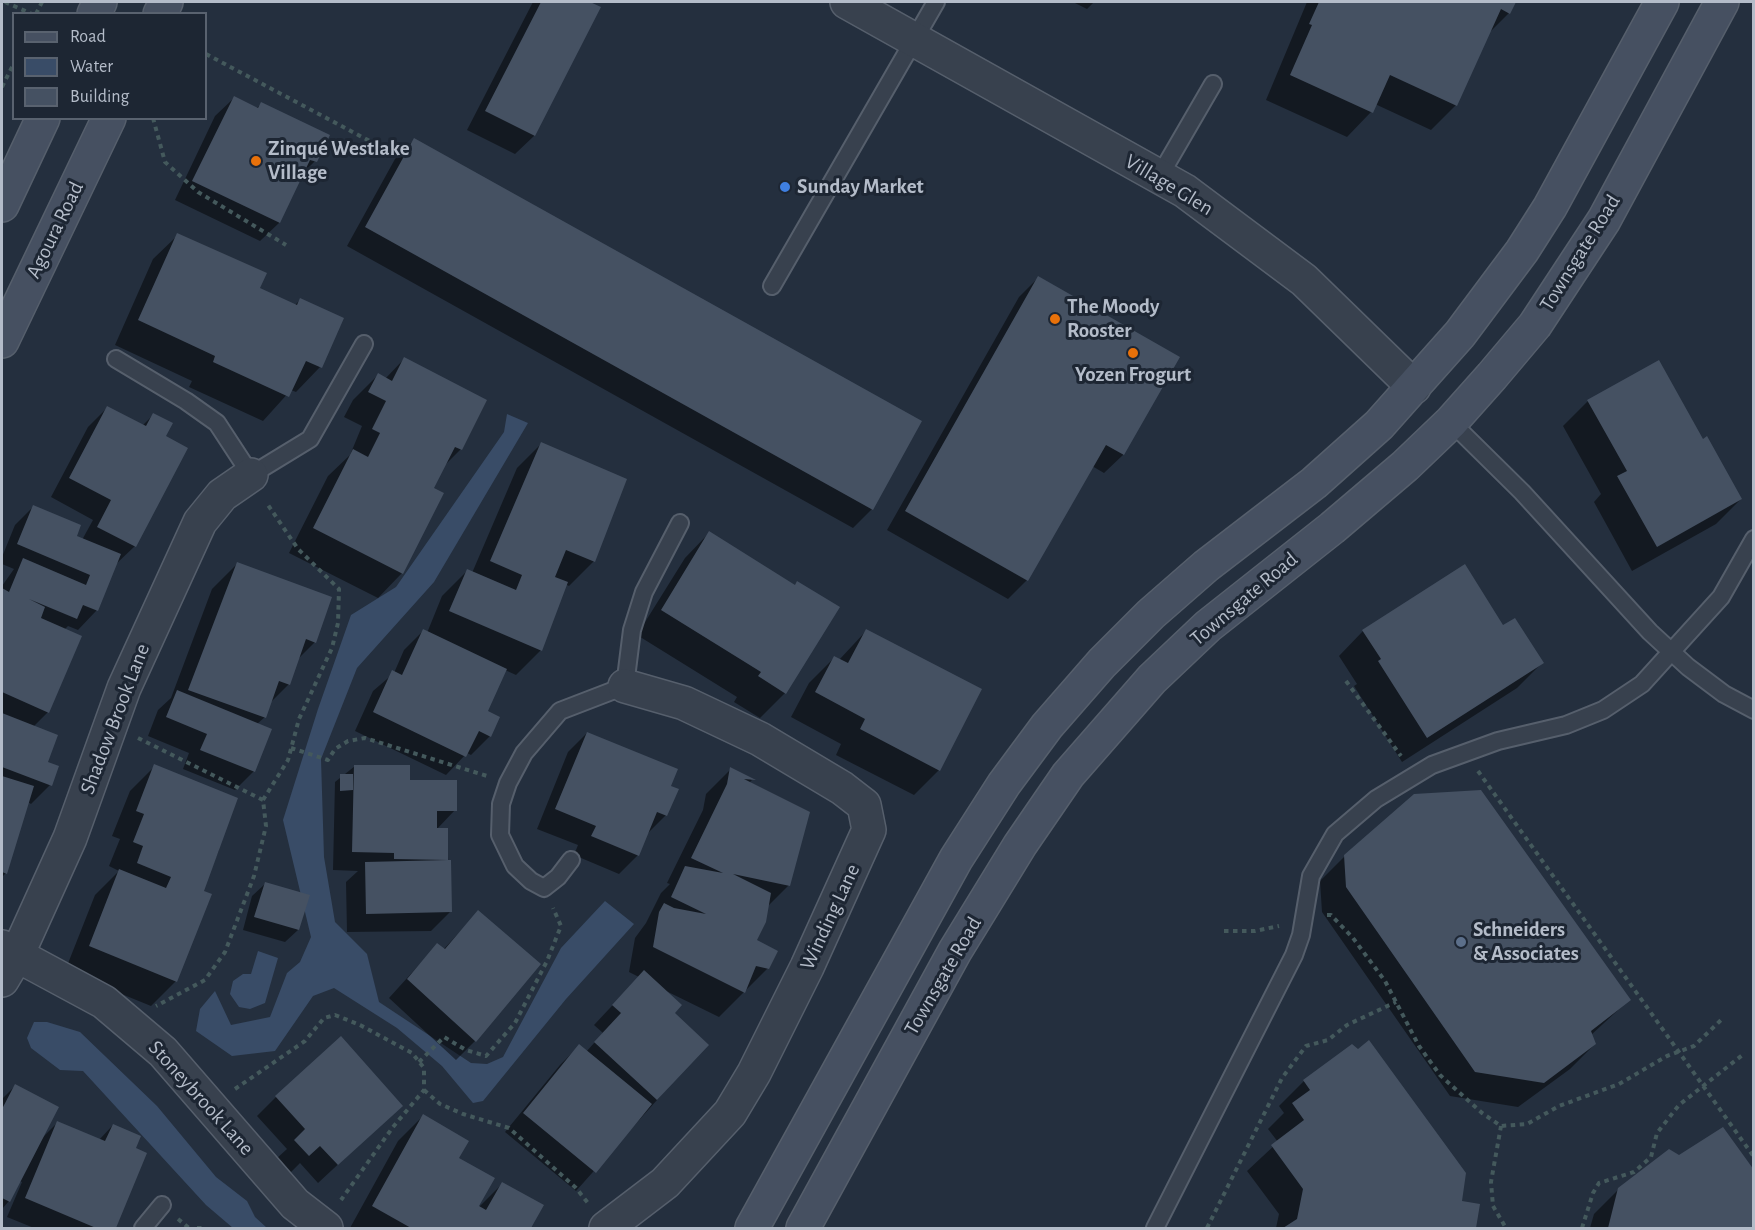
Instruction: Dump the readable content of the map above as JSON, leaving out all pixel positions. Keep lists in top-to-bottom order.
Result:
{
  "streets": {
    "street": [
      "Village Glen",
      "Agoura Road",
      "Townsgate Road",
      "Shadow Brook Lane",
      "Winding Lane",
      "Stoneybrook Lane"
    ]
  },
  "crossings": [
    ["Village Glen", "Townsgate Road"],
    ["Shadow Brook Lane", "Stoneybrook Lane"]
  ],
  "places": [
    "Zinqué Westlake Village",
    "Sunday Market",
    "The Moody Rooster",
    "Yozen Frogurt",
    "Schneiders & Associates"
  ],
  "legend": ["Road", "Water", "Building"]
}
